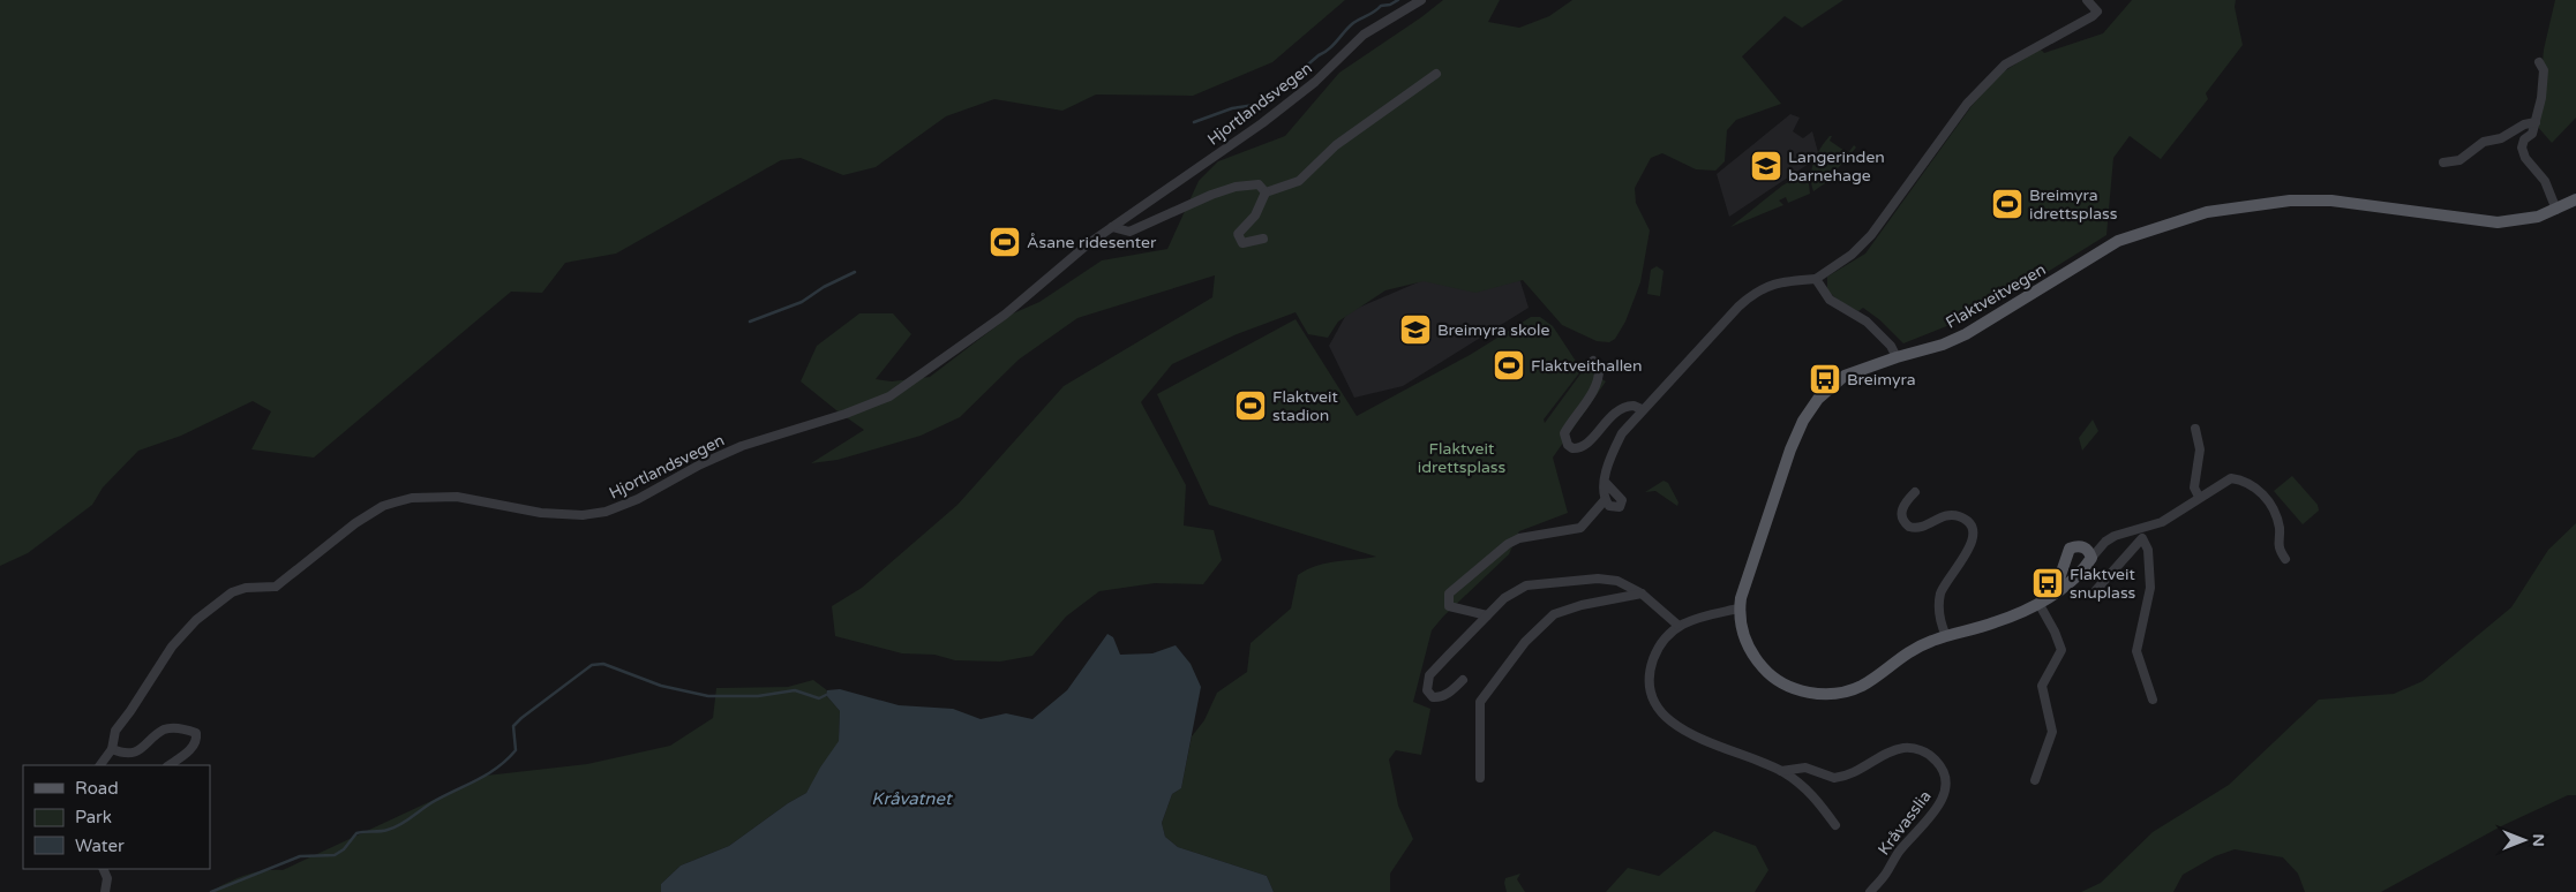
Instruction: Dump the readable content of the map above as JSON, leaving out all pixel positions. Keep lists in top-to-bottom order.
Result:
{
  "streets": {
    "main road": ["Flaktveitvegen"],
    "street": ["Hjortlandsvegen", "Kråvasslia"]
  },
  "water": ["Kråvatnet"],
  "parks": ["Flaktveit idrettsplass"],
  "places": {
    "school or university": ["Langerinden barnehage", "Breimyra skole"],
    "sports": [
      "Breimyra idrettsplass",
      "Åsane ridesenter",
      "Flaktveithallen",
      "Flaktveit stadion"
    ],
    "bus stop": ["Breimyra", "Flaktveit snuplass"]
  },
  "legend": ["Road", "Park", "Water"],
  "north": "right"
}
